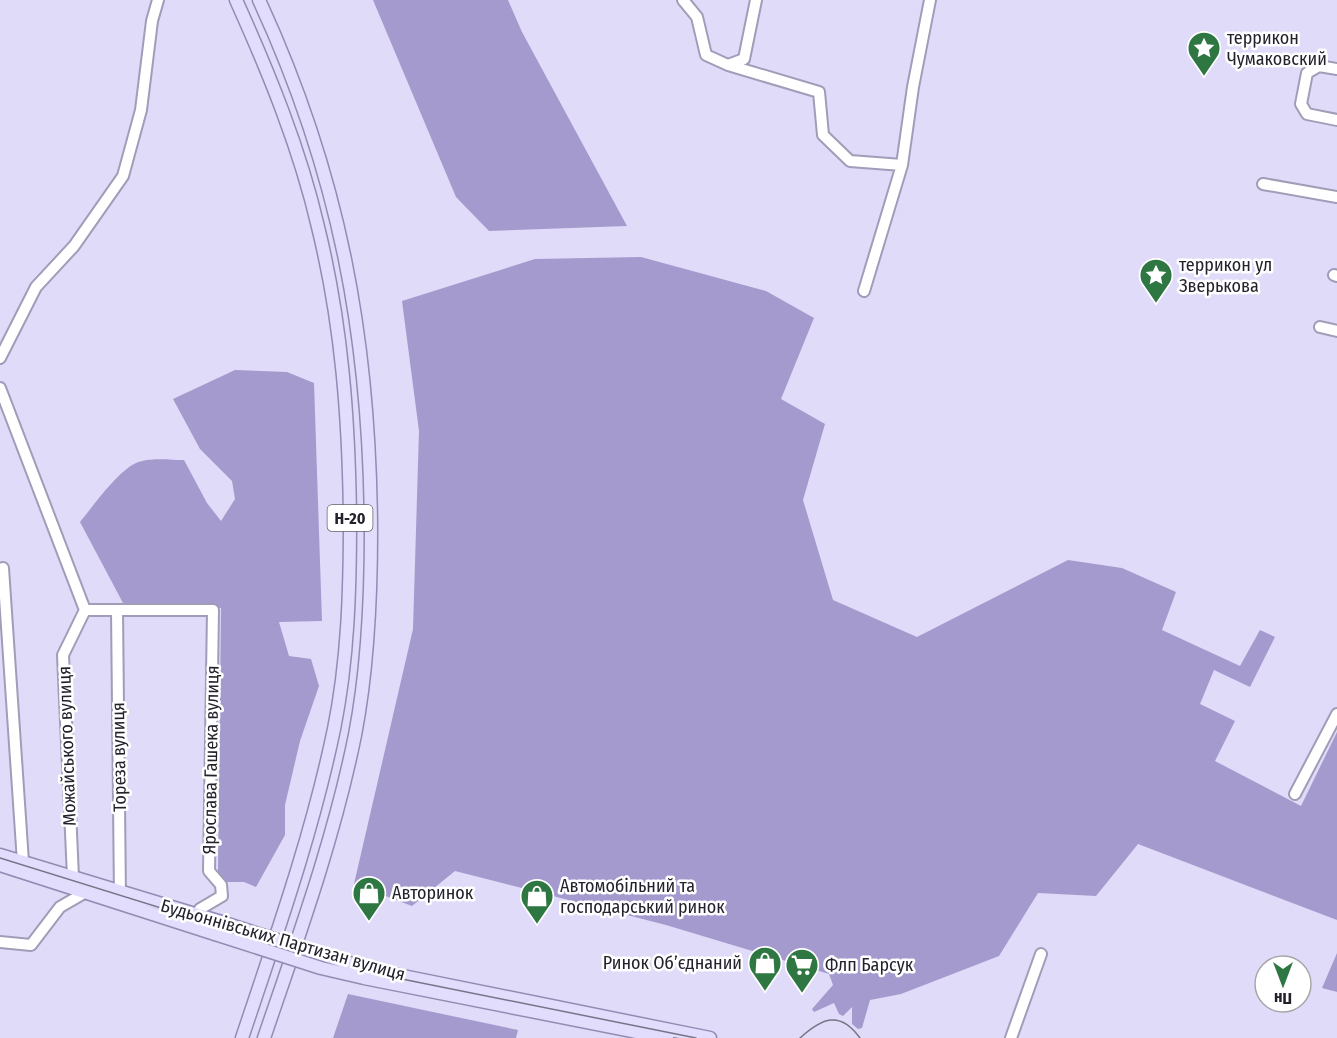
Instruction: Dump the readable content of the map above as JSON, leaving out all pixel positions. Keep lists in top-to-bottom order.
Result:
{
  "streets": {
    "main road": ["Н-20", "Будьоннівських Партизан вулиця"],
    "street": ["Можайського вулиця", "Тореза вулиця", "Ярослава Гашека вулиця"]
  },
  "crossings": [
    ["Можайського вулиця", "Будьоннівських Партизан вулиця"],
    ["Тореза вулиця", "Ярослава Гашека вулиця"],
    ["Тореза вулиця", "Будьоннівських Партизан вулиця"],
    ["Ярослава Гашека вулиця", "Будьоннівських Партизан вулиця"]
  ],
  "places": {
    "place": ["террикон Чумаковский", "террикон ул Зверькова"],
    "shop": ["Авторинок", "Автомобільний та господарський ринок", "Ринок Обʼєднаний"],
    "supermarket": ["Флп Барсук"]
  },
  "north": "bottom"
}
